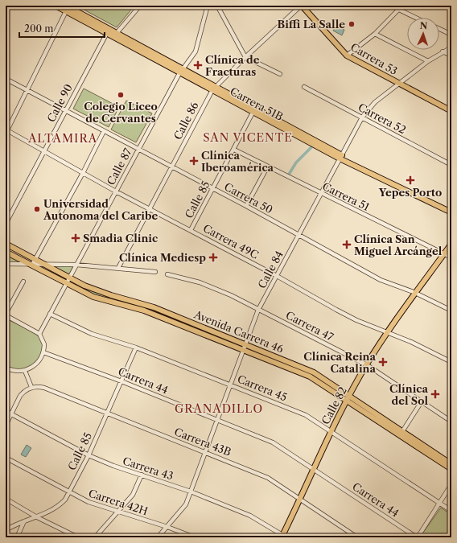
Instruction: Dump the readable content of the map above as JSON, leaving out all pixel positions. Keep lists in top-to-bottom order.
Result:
{
  "streets": {
    "main road": [
      "Carrera 53",
      "Carrera 51B",
      "Avenida Carrera 46",
      "Calle 82"
    ],
    "street": [
      "Calle 90",
      "Carrera 52",
      "Calle 86",
      "Calle 87",
      "Carrera 51",
      "Carrera 50",
      "Calle 85",
      "Carrera 49C",
      "Calle 84",
      "Carrera 47",
      "Carrera 44",
      "Carrera 45",
      "Carrera 43B",
      "Carrera 43",
      "Carrera 42H"
    ]
  },
  "crossings": [
    ["Carrera 53", "Calle 86"],
    ["Carrera 53", "Calle 84"],
    ["Calle 90", "Carrera 51B"],
    ["Calle 90", "Carrera 50"],
    ["Calle 90", "Carrera 49C"],
    ["Carrera 51B", "Calle 86"],
    ["Carrera 51B", "Calle 87"],
    ["Carrera 51B", "Calle 85"],
    ["Carrera 51B", "Calle 84"],
    ["Carrera 52", "Calle 84"],
    ["Calle 86", "Carrera 50"],
    ["Calle 86", "Carrera 49C"],
    ["Calle 87", "Carrera 50"],
    ["Calle 87", "Carrera 49C"],
    ["Calle 87", "Avenida Carrera 46"],
    ["Calle 87", "Carrera 45"],
    ["Carrera 51", "Calle 85"],
    ["Carrera 51", "Calle 84"],
    ["Carrera 51", "Calle 82"],
    ["Carrera 50", "Calle 85"],
    ["Carrera 50", "Calle 84"],
    ["Carrera 50", "Calle 82"],
    ["Calle 85", "Carrera 49C"],
    ["Calle 85", "Carrera 44"],
    ["Calle 85", "Carrera 45"],
    ["Calle 85", "Carrera 43B"],
    ["Calle 85", "Carrera 43"],
    ["Calle 85", "Carrera 42H"],
    ["Carrera 49C", "Calle 84"],
    ["Carrera 49C", "Calle 82"],
    ["Calle 84", "Carrera 47"],
    ["Calle 84", "Avenida Carrera 46"],
    ["Calle 84", "Carrera 44"],
    ["Calle 84", "Carrera 45"],
    ["Calle 84", "Carrera 43B"],
    ["Calle 84", "Carrera 43"],
    ["Calle 84", "Carrera 42H"],
    ["Carrera 47", "Calle 82"],
    ["Avenida Carrera 46", "Calle 82"],
    ["Carrera 44", "Calle 82"],
    ["Carrera 45", "Calle 82"],
    ["Calle 82", "Carrera 43B"],
    ["Calle 82", "Carrera 43"]
  ],
  "districts": ["SAN VICENTE", "ALTAMIRA", "GRANADILLO"],
  "places": {
    "other": ["Biffi La Salle", "Colegio Liceo de Cervantes", "Universidad Autonoma del Caribe"],
    "health": [
      "Clínica de Fracturas",
      "Clínica Iberoamérica",
      "Yepes Porto",
      "Smadia Clinic",
      "Clínica San Miguel Arcángel",
      "Clínica Mediesp",
      "Clínica Reina Catalina",
      "Clínica del Sol"
    ]
  },
  "scale_bar": "200 m",
  "north": "top"
}
